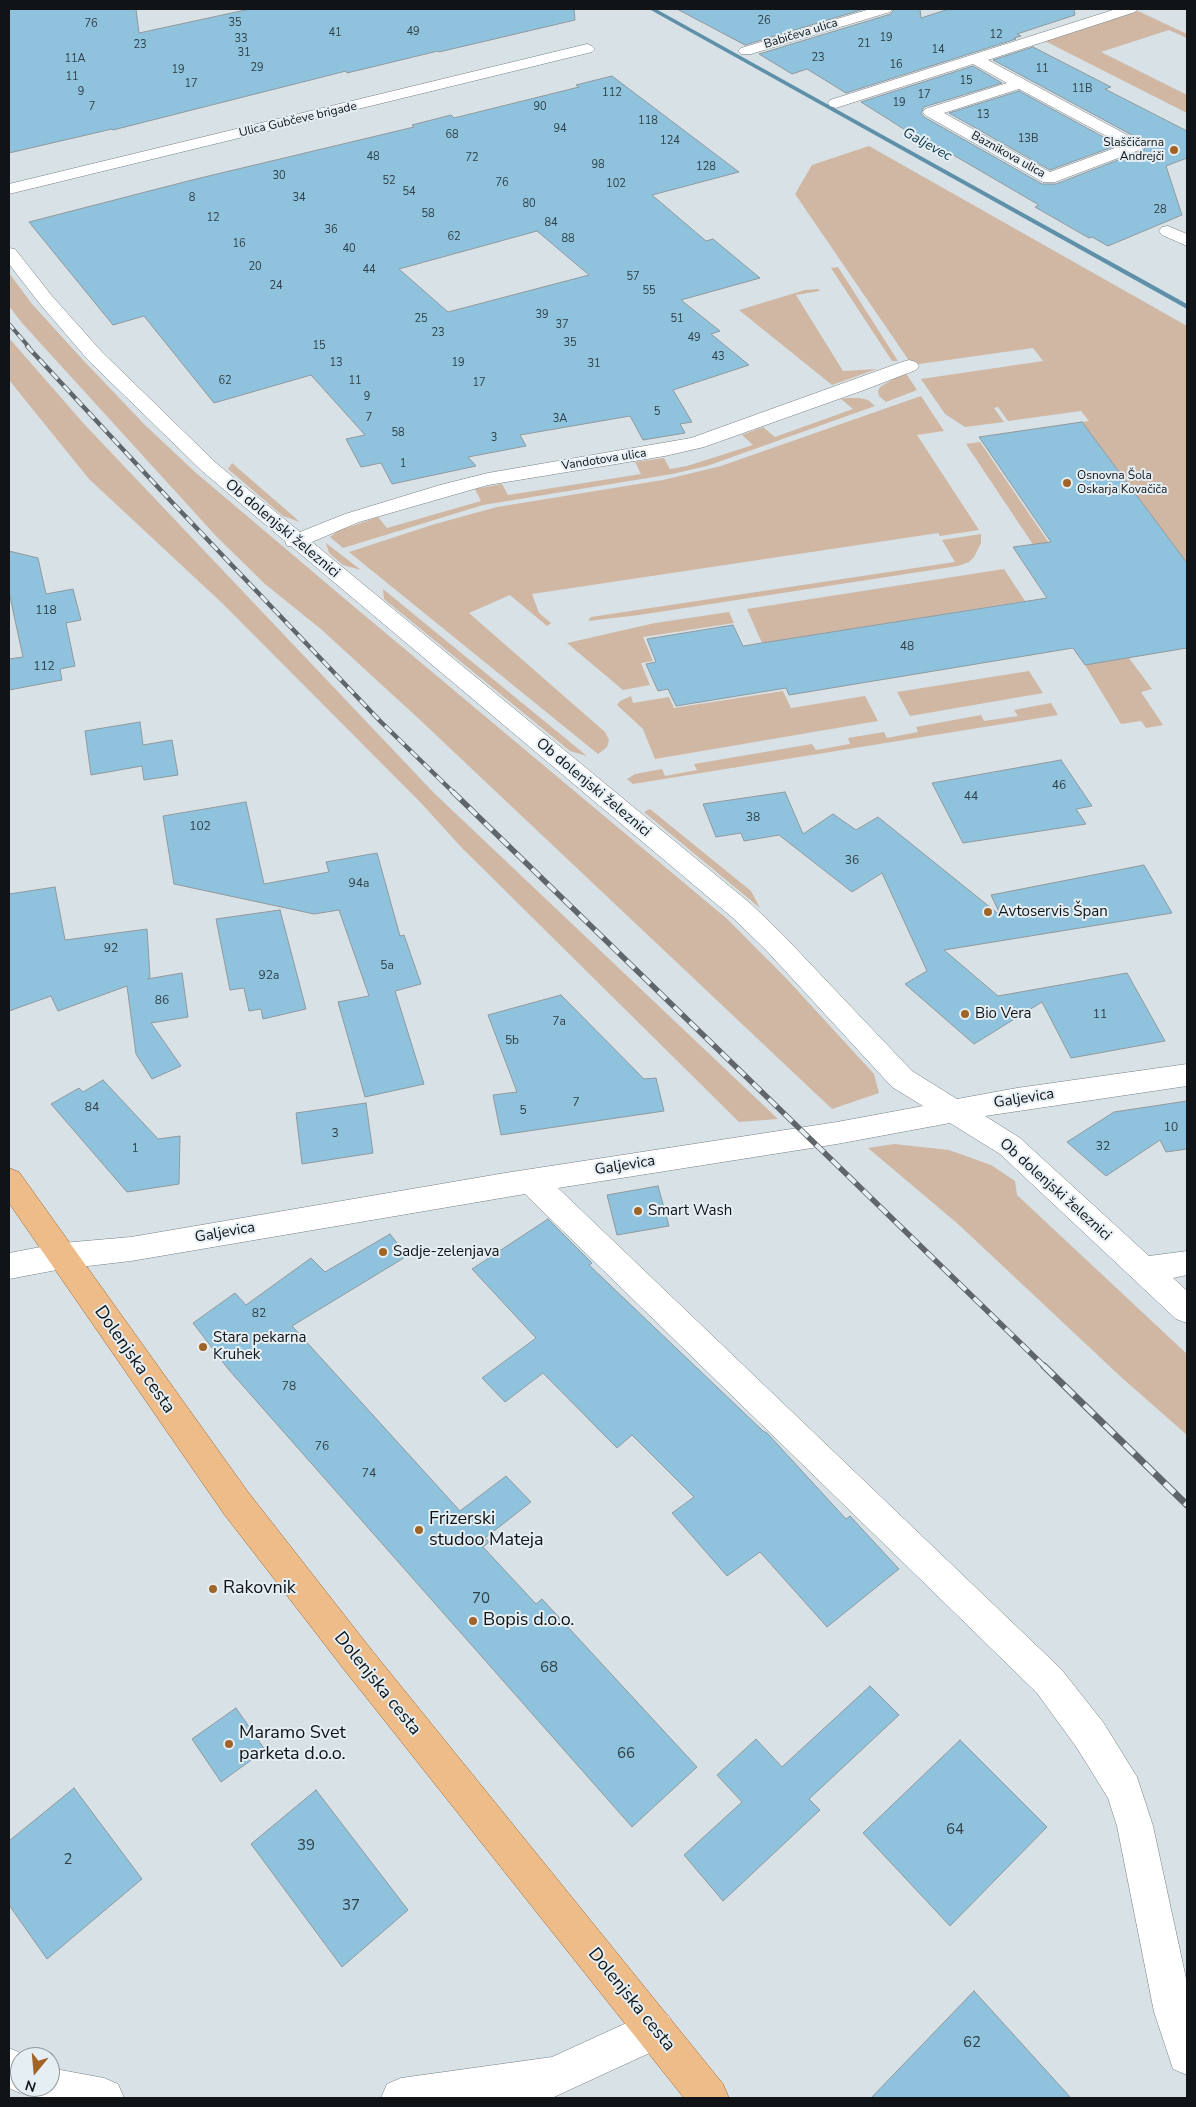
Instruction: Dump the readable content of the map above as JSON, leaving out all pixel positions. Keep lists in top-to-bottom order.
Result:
{
  "streets": {
    "main road": ["Dolenjska cesta"],
    "street": [
      "Babičeva ulica",
      "Ulica Gubčeve brigade",
      "Baznikova ulica",
      "Vandotova ulica",
      "Ob dolenjski železnici",
      "Galjevica"
    ]
  },
  "crossings": [
    ["Vandotova ulica", "Ob dolenjski železnici"],
    ["Ob dolenjski železnici", "Galjevica"],
    ["Galjevica", "Dolenjska cesta"]
  ],
  "water": ["Galjevec"],
  "places": [
    "Slaščičarna Andrejči",
    "Osnovna Šola Oskarja Kovačiča",
    "Avtoservis Špan",
    "Bio Vera",
    "Smart Wash",
    "Sadje-zelenjava",
    "Stara pekarna Kruhek",
    "Frizerski studoo Mateja",
    "Rakovnik",
    "Bopis d.o.o.",
    "Maramo Svet parketa d.o.o."
  ],
  "house_numbers": [
    "26",
    "35",
    "76",
    "49",
    "41",
    "12",
    "19",
    "33",
    "21",
    "23",
    "14",
    "31",
    "23",
    "11A",
    "16",
    "29",
    "11",
    "19",
    "11",
    "15",
    "17",
    "11B",
    "9",
    "112",
    "17",
    "19",
    "7",
    "90",
    "13",
    "118",
    "94",
    "68",
    "13B",
    "124",
    "48",
    "72",
    "98",
    "128",
    "30",
    "52",
    "76",
    "102",
    "54",
    "8",
    "34",
    "80",
    "28",
    "58",
    "12",
    "84",
    "36",
    "62",
    "88",
    "16",
    "40",
    "20",
    "44",
    "57",
    "24",
    "55",
    "39",
    "25",
    "51",
    "37",
    "23",
    "49",
    "35",
    "15",
    "43",
    "13",
    "19",
    "31",
    "62",
    "11",
    "17",
    "9",
    "5",
    "7",
    "3A",
    "58",
    "3",
    "1",
    "118",
    "48",
    "112",
    "46",
    "44",
    "38",
    "102",
    "36",
    "94a",
    "92",
    "5a",
    "92a",
    "86",
    "11",
    "7a",
    "5b",
    "7",
    "84",
    "5",
    "10",
    "3",
    "32",
    "1",
    "82",
    "78",
    "76",
    "74",
    "70",
    "68",
    "66",
    "64",
    "39",
    "2",
    "37",
    "62"
  ],
  "north": "bottom"
}
